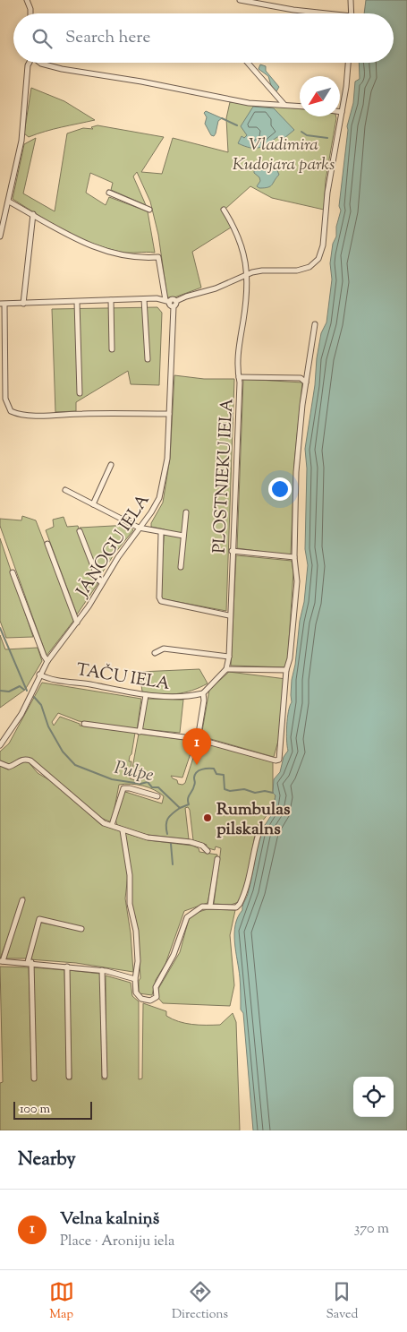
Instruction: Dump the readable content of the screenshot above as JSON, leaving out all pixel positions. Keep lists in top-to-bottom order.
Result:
{
  "streets": {
    "street": ["PLOSTNIEKU IELA", "JĀŅOGU IELA", "TAČU IELA"]
  },
  "crossings": [
    ["JĀŅOGU IELA", "TAČU IELA"]
  ],
  "water": ["Pulpe"],
  "parks": ["Vladimira Kudojara parks"],
  "places": ["Rumbulas pilskalns"],
  "scale_bar": "100 m",
  "north": "bottom left",
  "page": {
    "search": "Search here",
    "pins": "1",
    "scale": "100 m",
    "heading": "Nearby",
    "list": [
      {
        "mark": "1",
        "name": "Velna kalniņš",
        "note": "Place · Aroniju iela",
        "value": "370 m"
      }
    ],
    "nav": ["Map", "Directions", "Saved"]
  }
}
